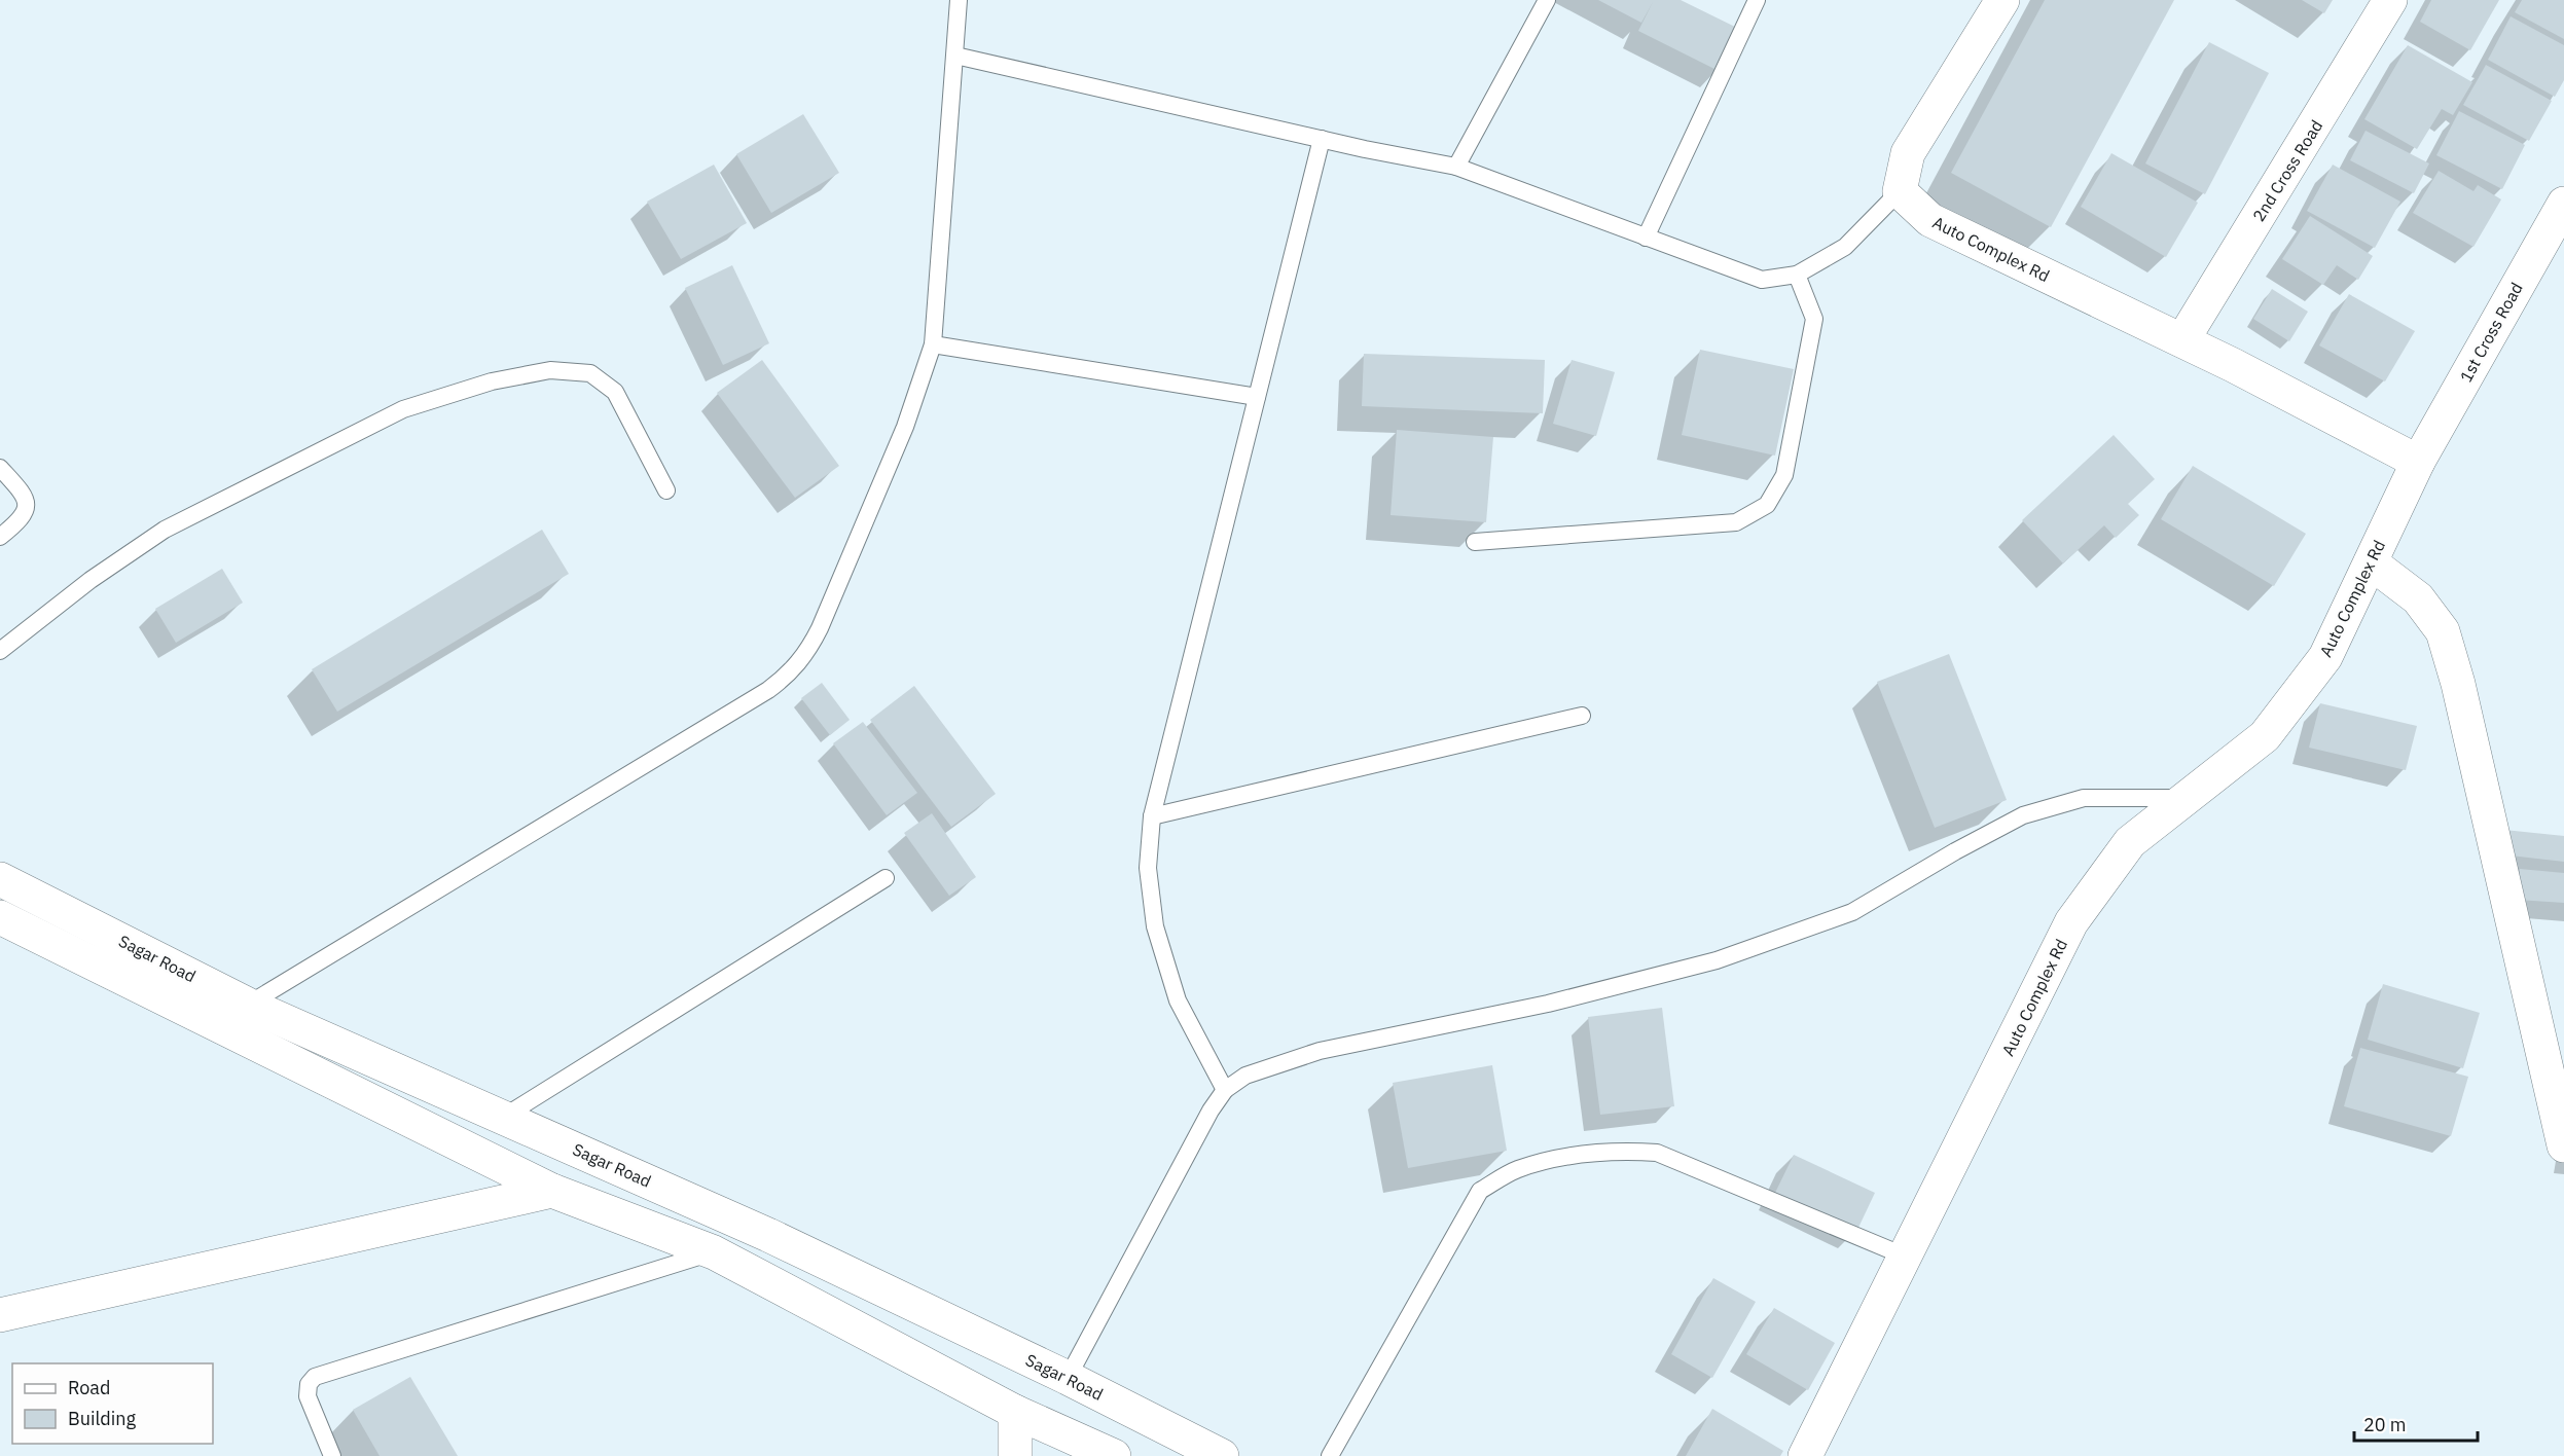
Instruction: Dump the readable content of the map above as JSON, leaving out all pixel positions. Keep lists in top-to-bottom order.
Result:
{
  "streets": {
    "main road": [
      "2nd Cross Road",
      "Auto Complex Rd",
      "1st Cross Road",
      "Sagar Road"
    ]
  },
  "crossings": [
    ["2nd Cross Road", "Auto Complex Rd"],
    ["Auto Complex Rd", "1st Cross Road"]
  ],
  "legend": ["Road", "Building"],
  "scale_bar": "20 m"
}
